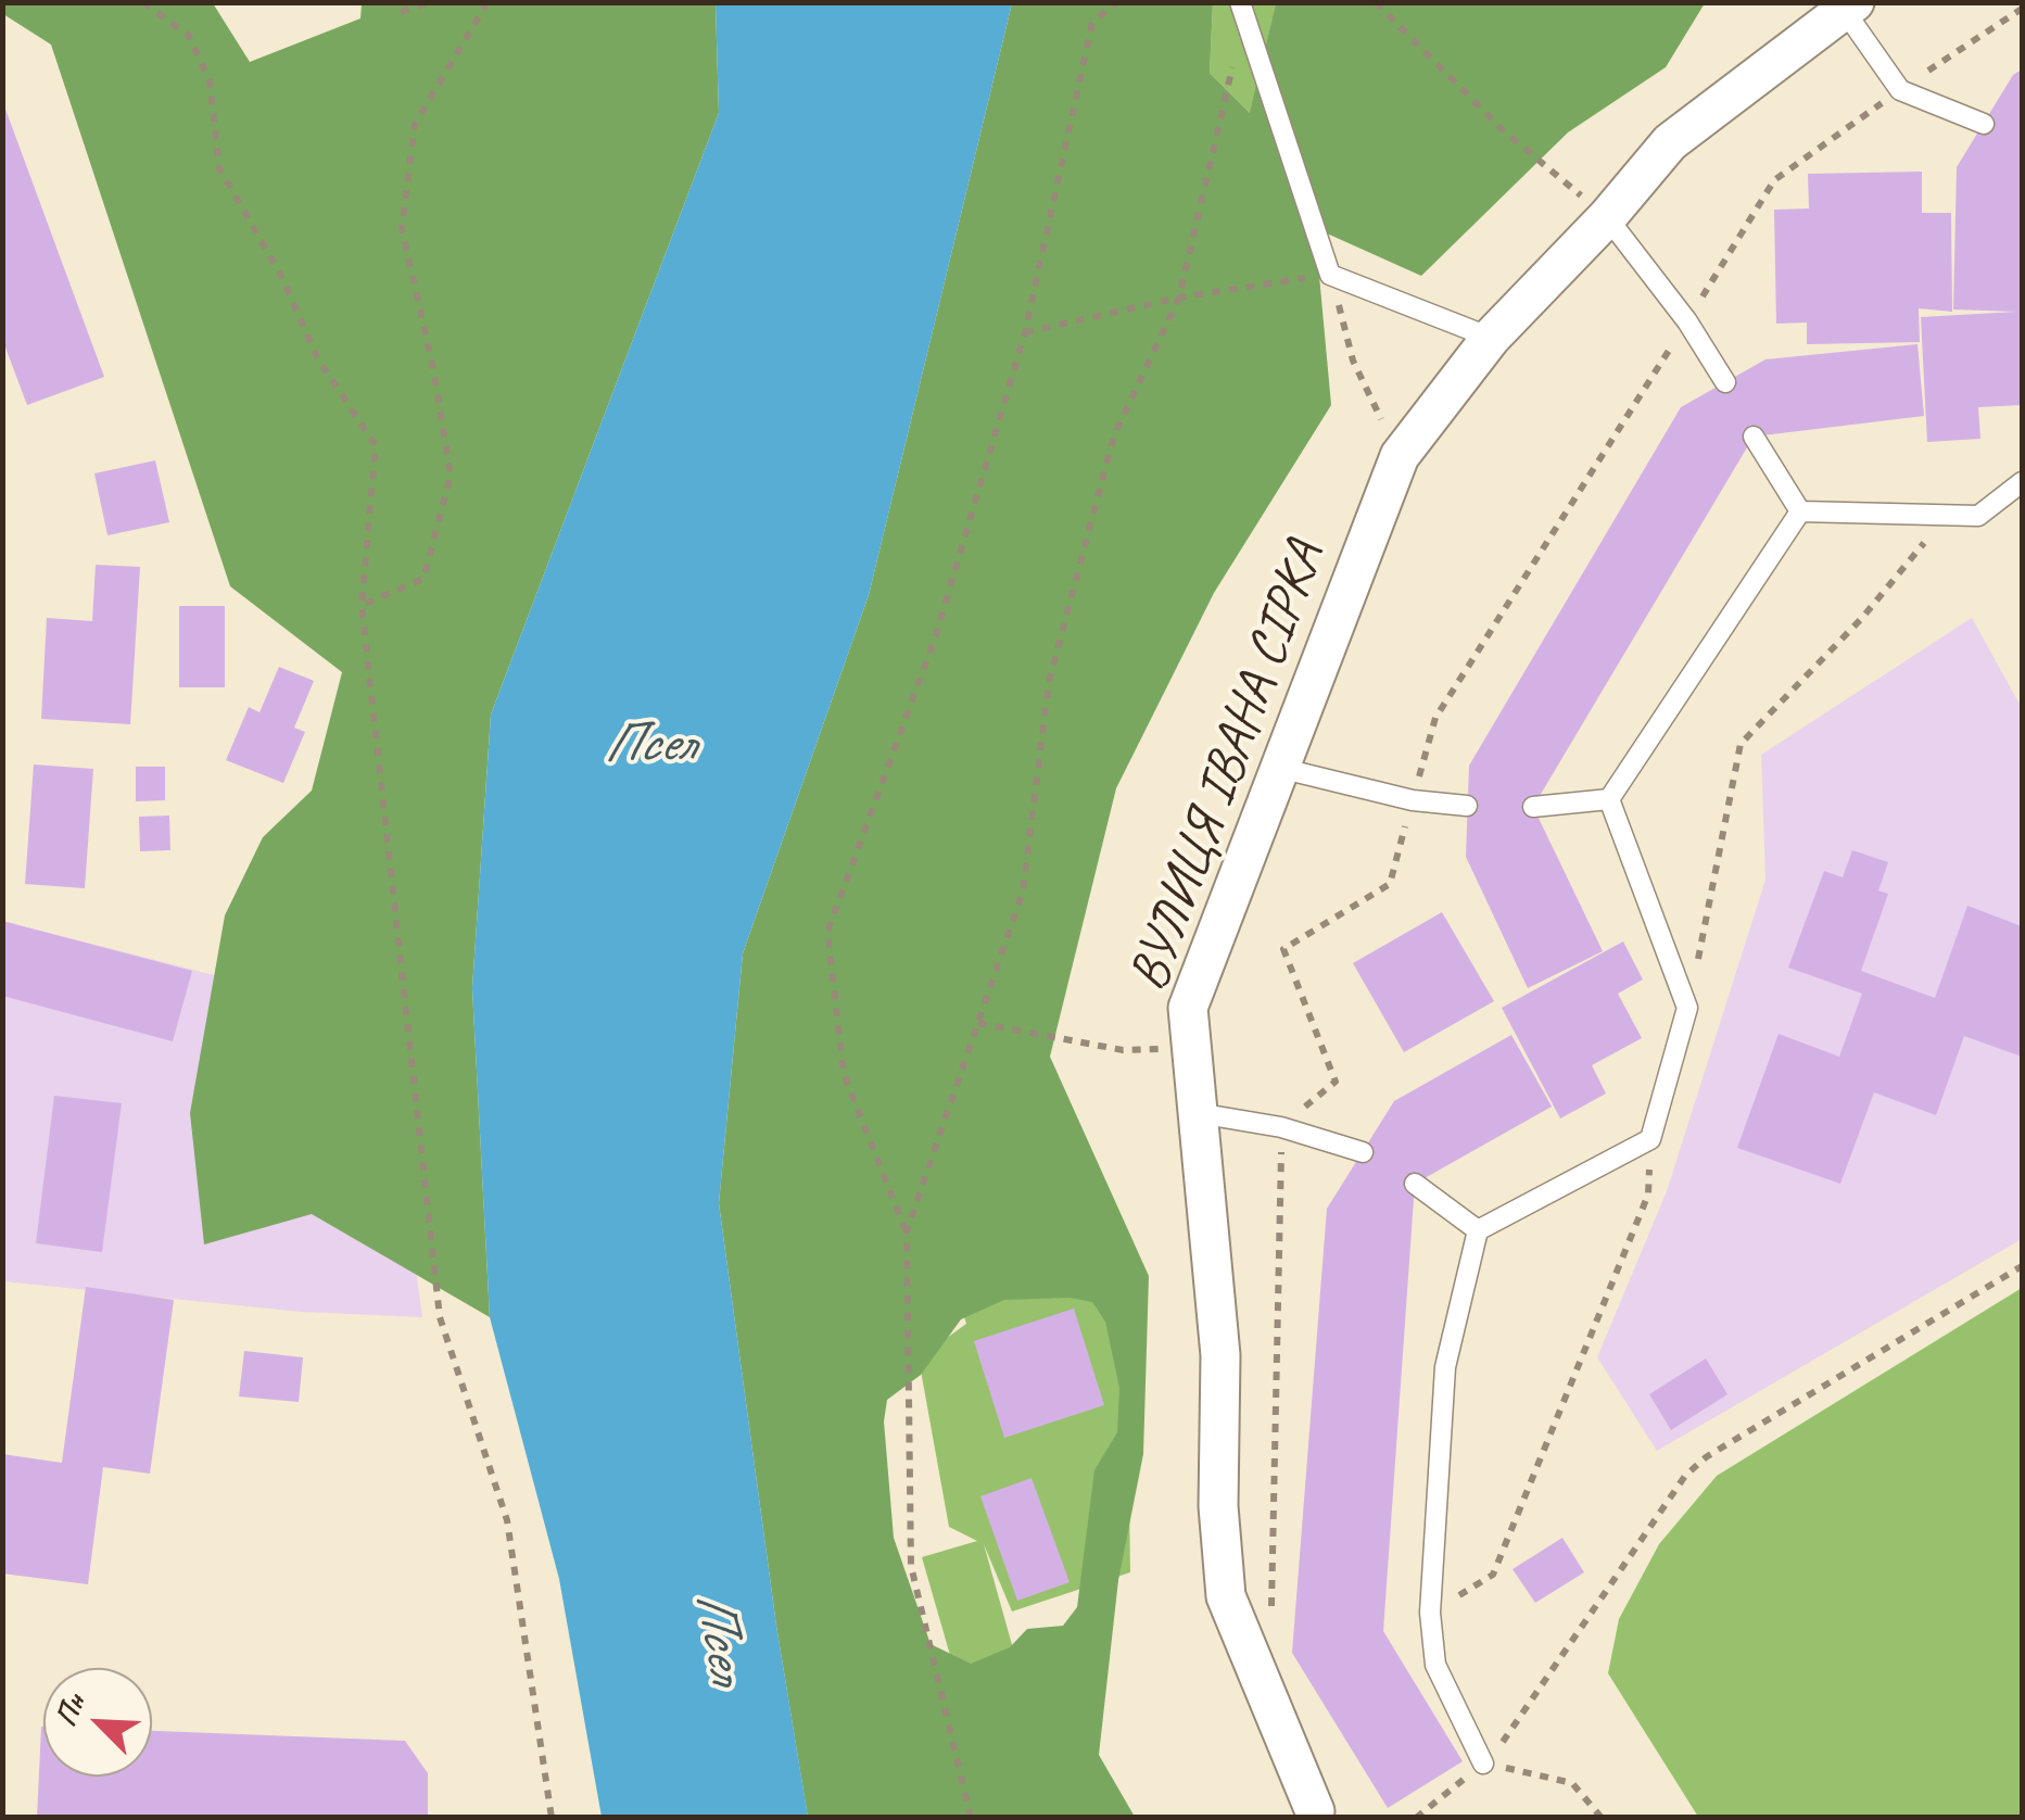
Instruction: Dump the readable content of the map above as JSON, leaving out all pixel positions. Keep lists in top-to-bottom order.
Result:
{
  "streets": {
    "street": ["ВУЛИЦЯ ІВАНА СІРКА"]
  },
  "water": ["Псел"],
  "north": "top left"
}
